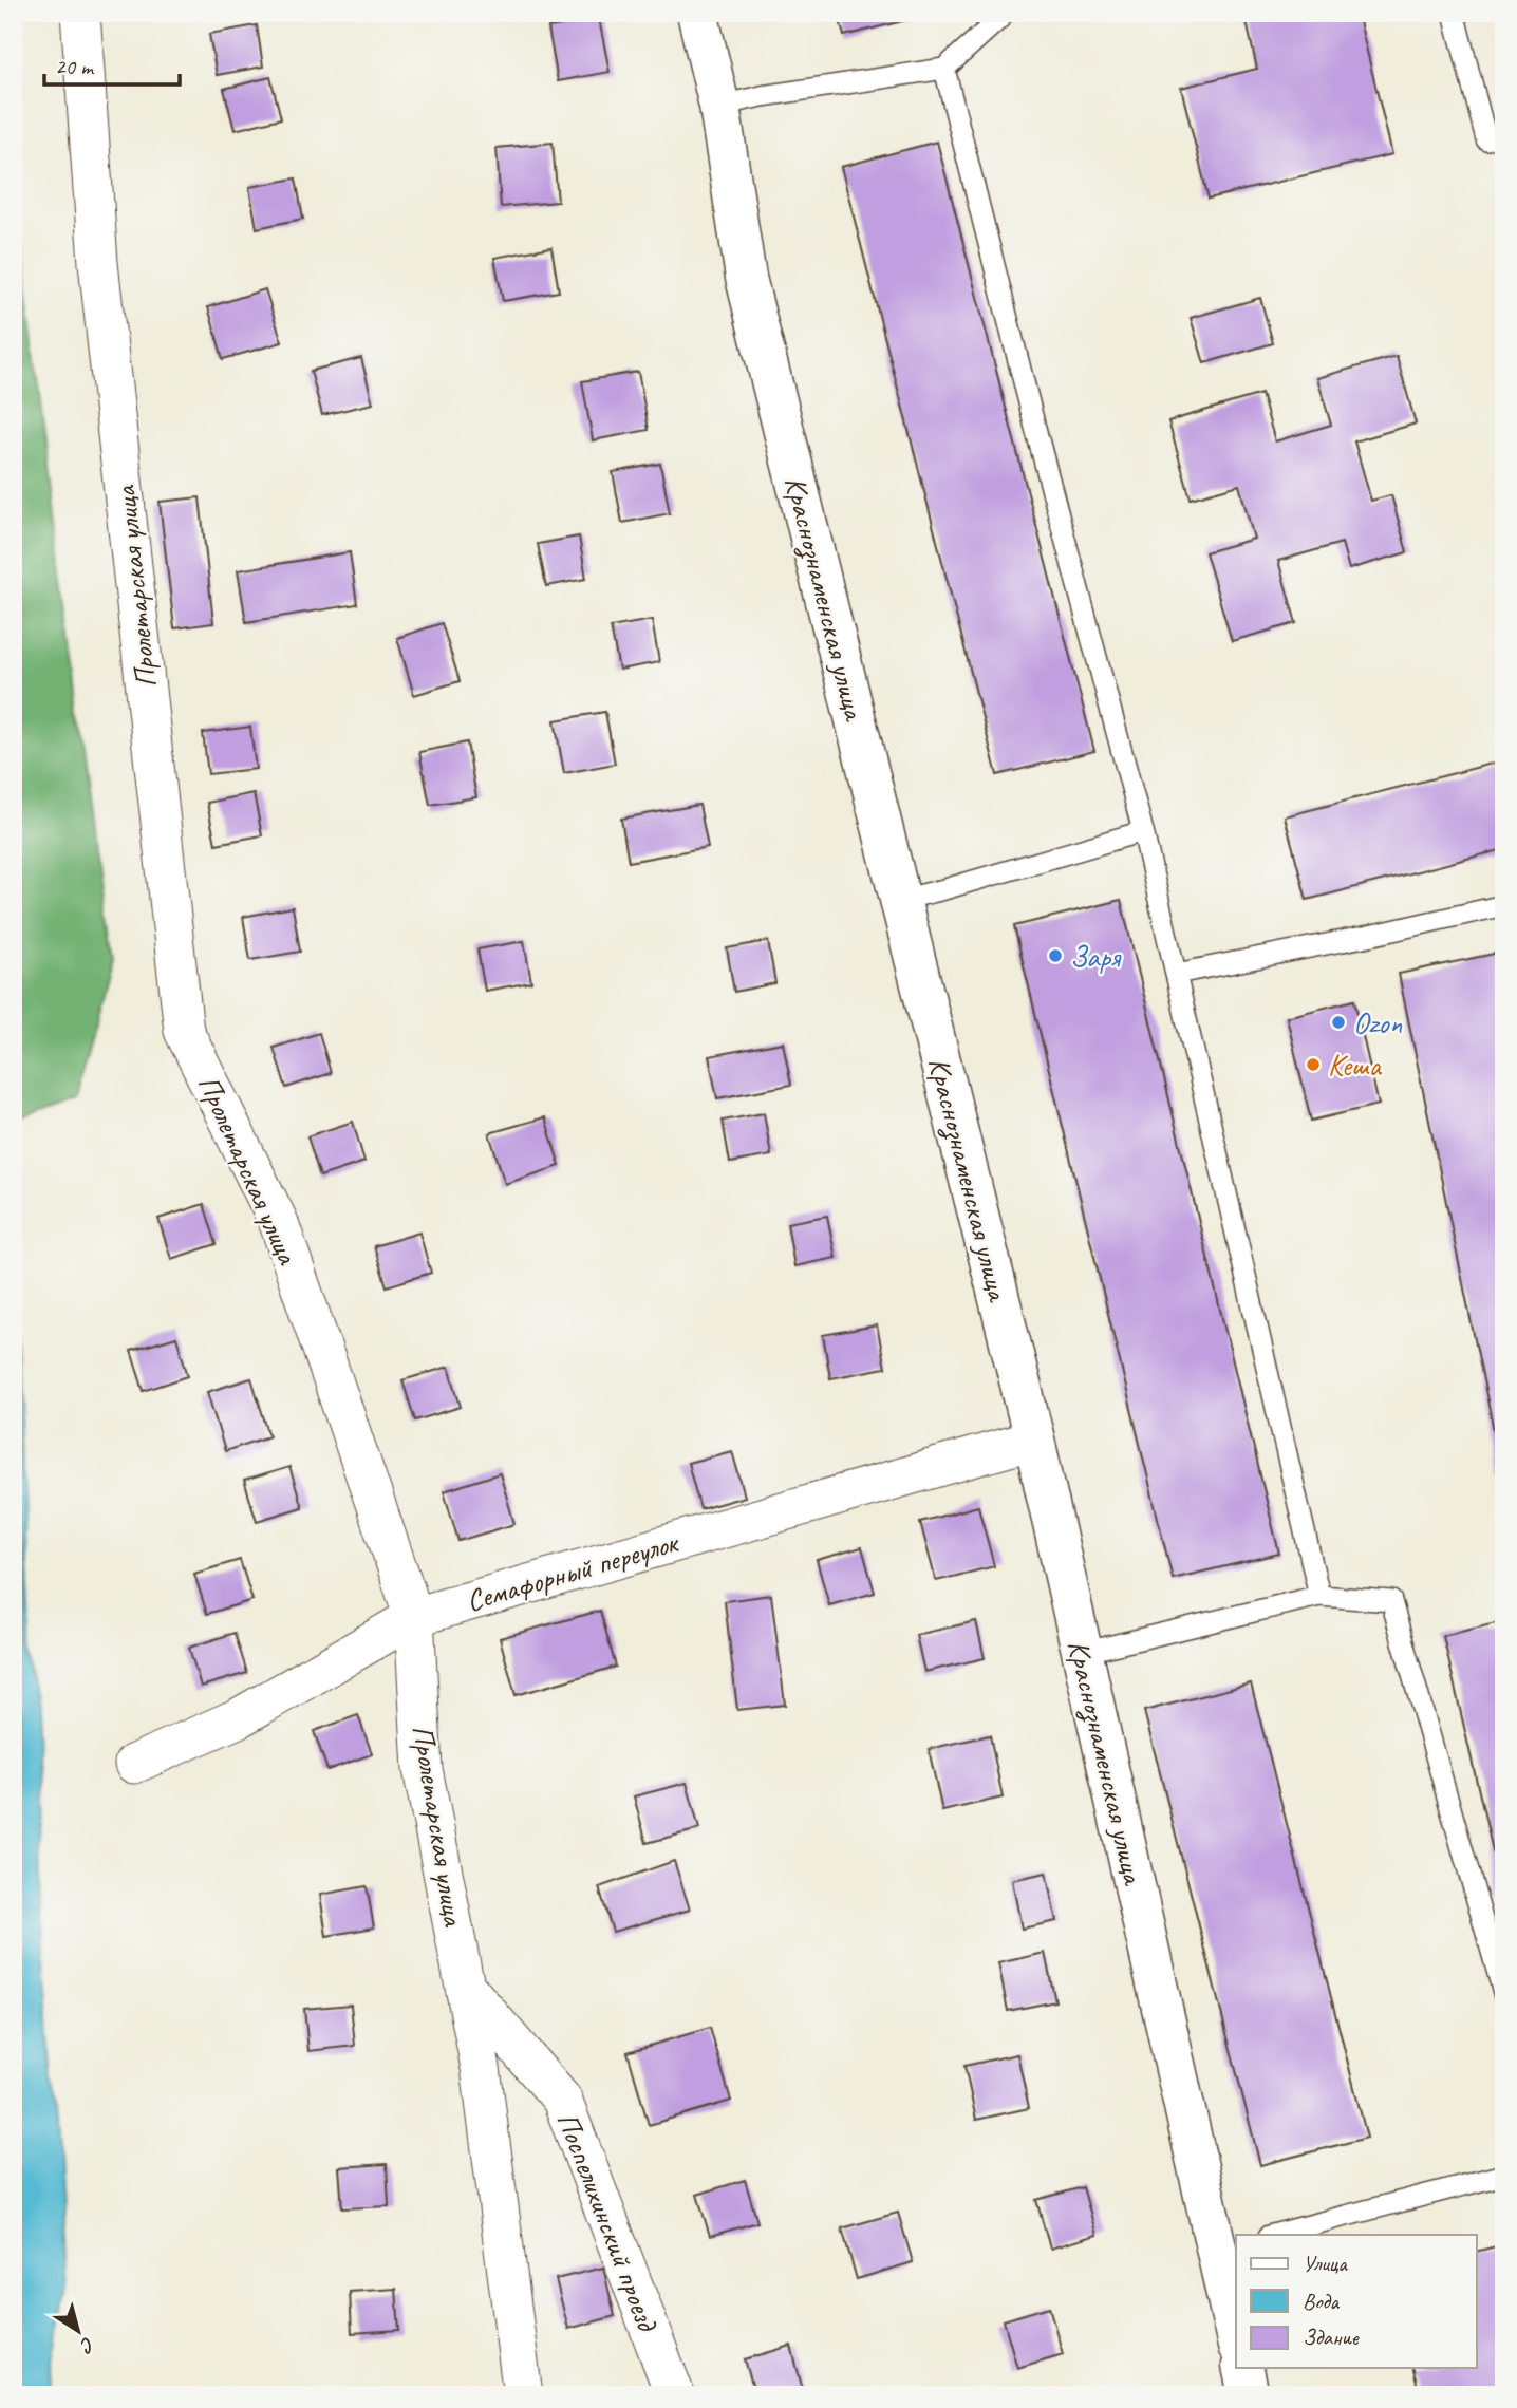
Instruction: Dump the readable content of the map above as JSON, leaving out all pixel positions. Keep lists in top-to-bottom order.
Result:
{
  "streets": {
    "street": [
      "Пролетарская улица",
      "Краснознаменская улица",
      "Семафорный переулок",
      "Поспелихинский проезд"
    ]
  },
  "crossings": [
    ["Пролетарская улица", "Семафорный переулок"],
    ["Пролетарская улица", "Поспелихинский проезд"],
    ["Краснознаменская улица", "Семафорный переулок"]
  ],
  "places": ["Заря", "Ozon", "Кеша"],
  "legend": ["Улица", "Вода", "Здание"],
  "scale_bar": "20 m",
  "north": "bottom right"
}
